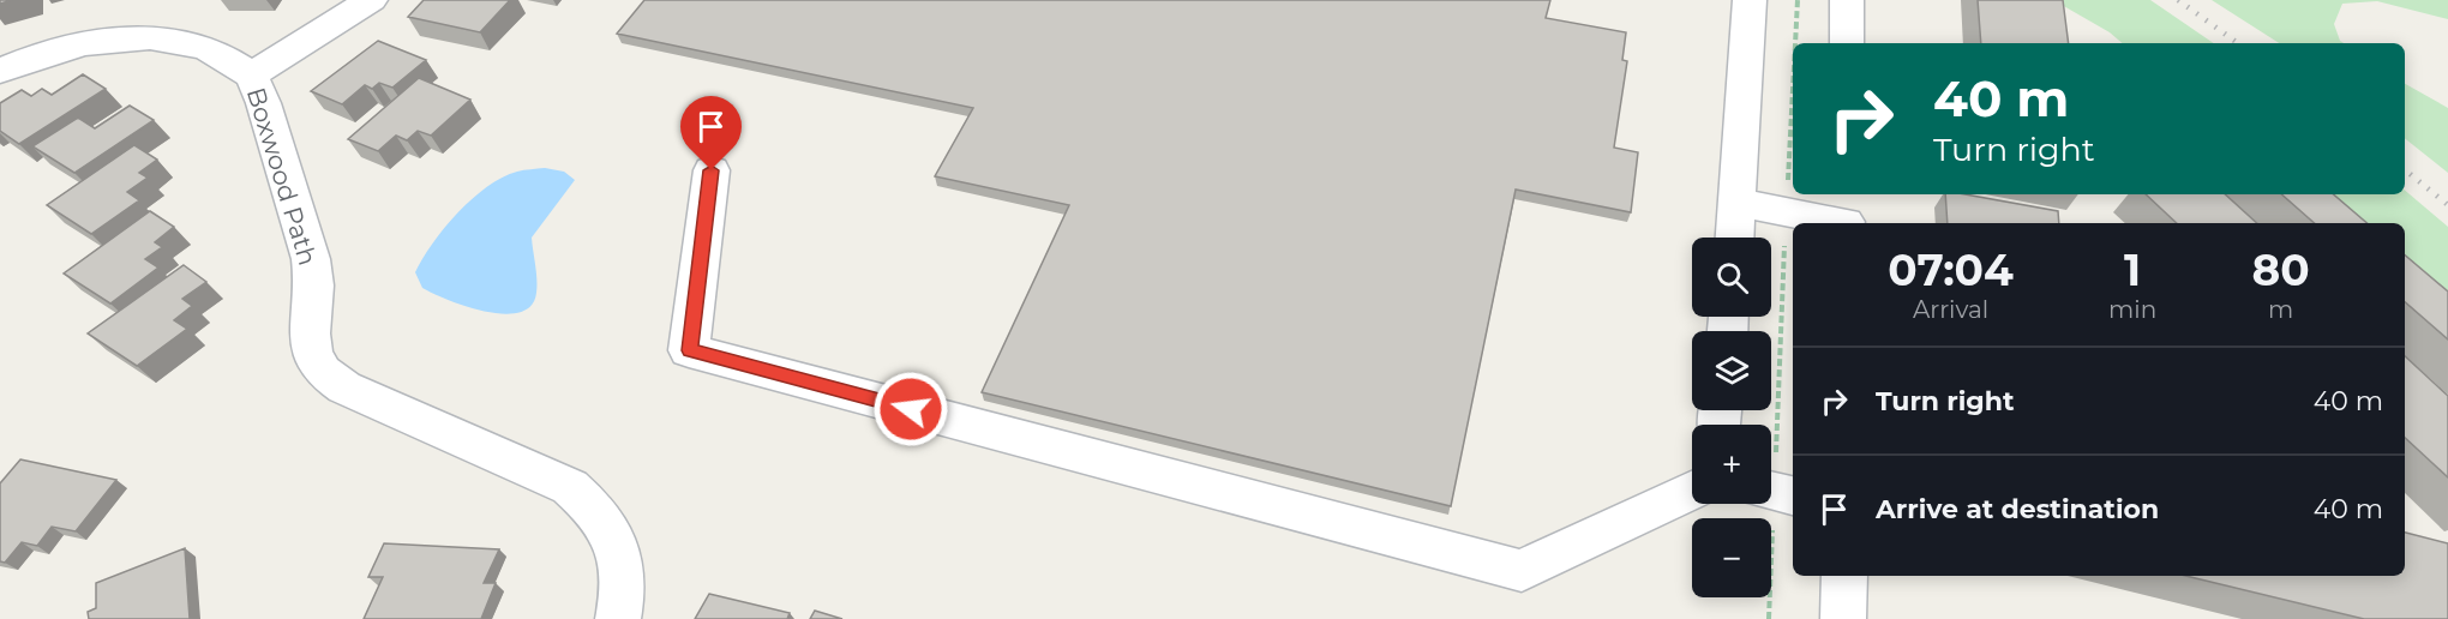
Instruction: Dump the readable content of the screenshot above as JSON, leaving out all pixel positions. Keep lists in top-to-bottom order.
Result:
{
  "streets": {
    "street": ["Boxwood Path"]
  },
  "page": {
    "turn": ["40 m", "Turn right"],
    "eta": [
      "07:04",
      "Arrival",
      "1",
      "min",
      "80",
      "m"
    ],
    "map_buttons": ["+", "−"],
    "list": [
      {
        "name": "Turn right",
        "value": "40 m"
      },
      {
        "name": "Arrive at destination",
        "value": "40 m"
      }
    ]
  }
}
